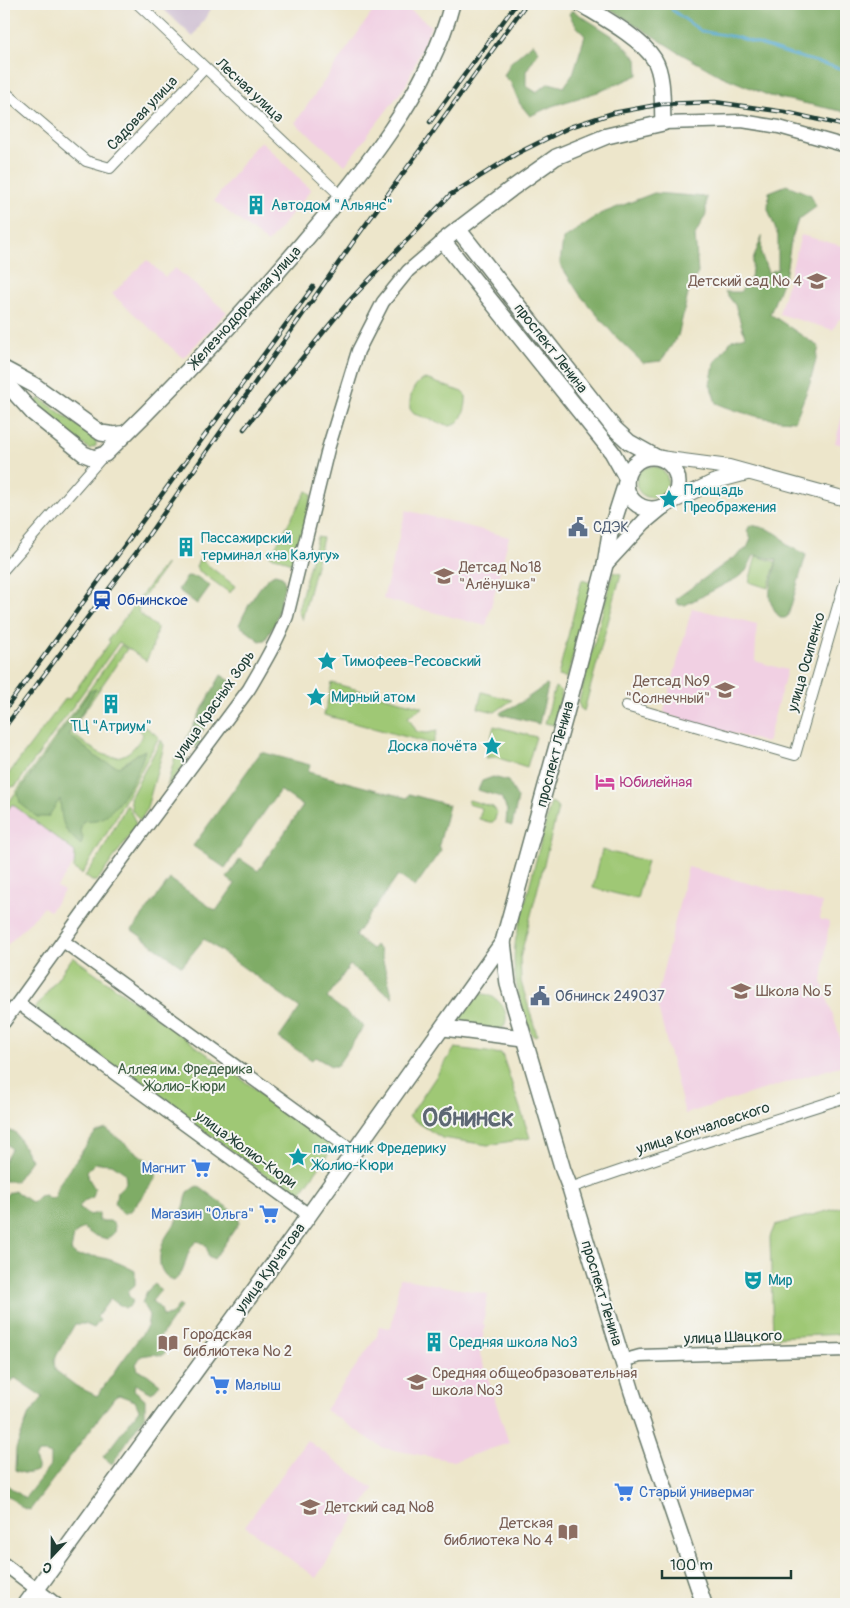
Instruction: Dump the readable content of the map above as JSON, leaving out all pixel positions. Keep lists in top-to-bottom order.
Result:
{
  "streets": {
    "main road": ["Железнодорожная улица", "проспект Ленина", "улица Курчатова"],
    "street": [
      "Лесная улица",
      "Садовая улица",
      "улица Осипенко",
      "улица Красных Зорь",
      "улица Кончаловского",
      "улица Жолио-Кюри",
      "улица Шацкого"
    ]
  },
  "crossings": [
    ["Лесная улица", "Садовая улица"],
    ["Лесная улица", "Железнодорожная улица"],
    ["проспект Ленина", "улица Красных Зорь"],
    ["проспект Ленина", "улица Кончаловского"],
    ["проспект Ленина", "улица Курчатова"],
    ["проспект Ленина", "улица Шацкого"],
    ["улица Красных Зорь", "улица Жолио-Кюри"],
    ["улица Жолио-Кюри", "улица Курчатова"]
  ],
  "districts": ["Обнинск"],
  "parks": ["Аллея им. Фредерика Жолио-Кюри"],
  "places": {
    "building": [
      "Автодом \"Альянс\"",
      "Пассажирский терминал «на Калугу»",
      "ТЦ \"Атриум\"",
      "Средняя школа №3"
    ],
    "school or university": [
      "Детский сад № 4",
      "Детсад №18 \"Алёнушка\"",
      "Детсад №9 \"Солнечный\"",
      "Школа № 5",
      "Средняя общеобразовательная школа №3",
      "Детский сад №8"
    ],
    "place": [
      "Площадь Преображения",
      "Тимофеев-Ресовский",
      "Мирный атом",
      "Доска почёта",
      "памятник Фредерику Жолио-Кюри"
    ],
    "public building": ["СДЭК", "Обнинск 249037"],
    "station": ["Обнинское"],
    "hotel": ["Юбилейная"],
    "supermarket": [
      "Магнит",
      "Магазин \"Ольга\"",
      "Малыш",
      "Старый универмаг"
    ],
    "theatre": ["Мир"],
    "library": ["Городская библиотека № 2", "Детская библиотека № 4"]
  },
  "scale_bar": "100 m",
  "north": "bottom"
}
